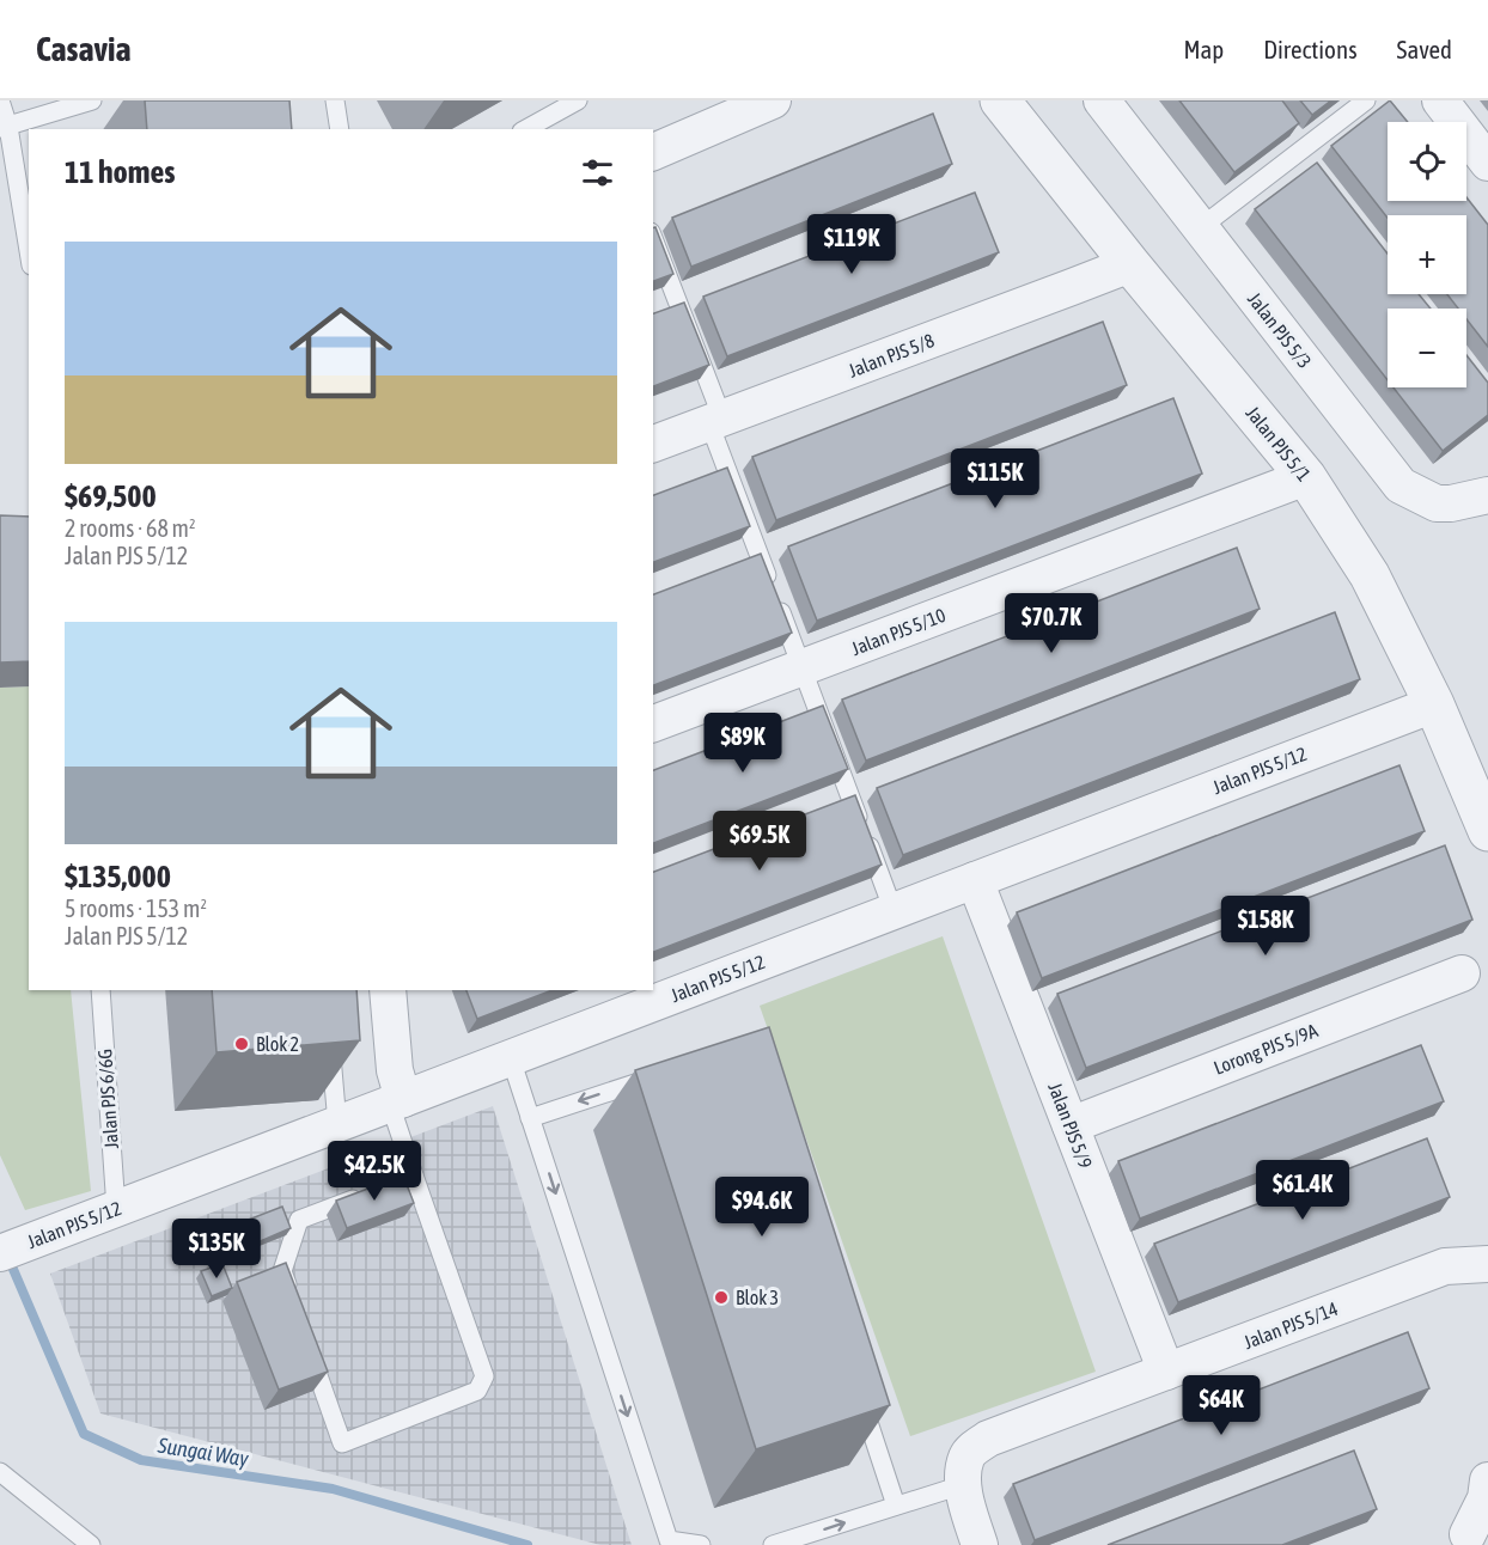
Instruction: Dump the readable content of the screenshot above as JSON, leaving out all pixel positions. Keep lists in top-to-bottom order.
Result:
{
  "streets": {
    "street": [
      "Jalan PJS 5/3",
      "Jalan PJS 5/8",
      "Jalan PJS 5/1",
      "Jalan PJS 5/10",
      "Jalan PJS 5/12",
      "Lorong PJS 5/9A",
      "Jalan PJS 5/9",
      "Jalan PJS 5/14"
    ],
    "lane": ["Jalan PJS 6/6G"]
  },
  "crossings": [
    ["Jalan PJS 5/8", "Jalan PJS 5/1"],
    ["Jalan PJS 5/1", "Jalan PJS 5/10"],
    ["Jalan PJS 5/1", "Jalan PJS 5/12"],
    ["Jalan PJS 5/12", "Jalan PJS 6/6G"],
    ["Jalan PJS 5/12", "Jalan PJS 5/9"],
    ["Lorong PJS 5/9A", "Jalan PJS 5/9"],
    ["Jalan PJS 5/9", "Jalan PJS 5/14"]
  ],
  "water": ["Sungai Way"],
  "places": ["Blok 2", "Blok 3"],
  "page": {
    "header": "Casavia",
    "nav": ["Map", "Directions", "Saved"],
    "map_buttons": ["+", "−"],
    "heading": "11 homes",
    "price": [
      "$119K",
      "$115K",
      "$70.7K",
      "$89K",
      "$69.5K",
      "$158K",
      "$42.5K",
      "$61.4K",
      "$94.6K",
      "$135K",
      "$64K"
    ],
    "list": [
      {
        "name": "$69,500",
        "note": "2 rooms · 68 m² · Jalan PJS 5/12"
      },
      {
        "name": "$135,000",
        "note": "5 rooms · 153 m² · Jalan PJS 5/12"
      }
    ]
  }
}
